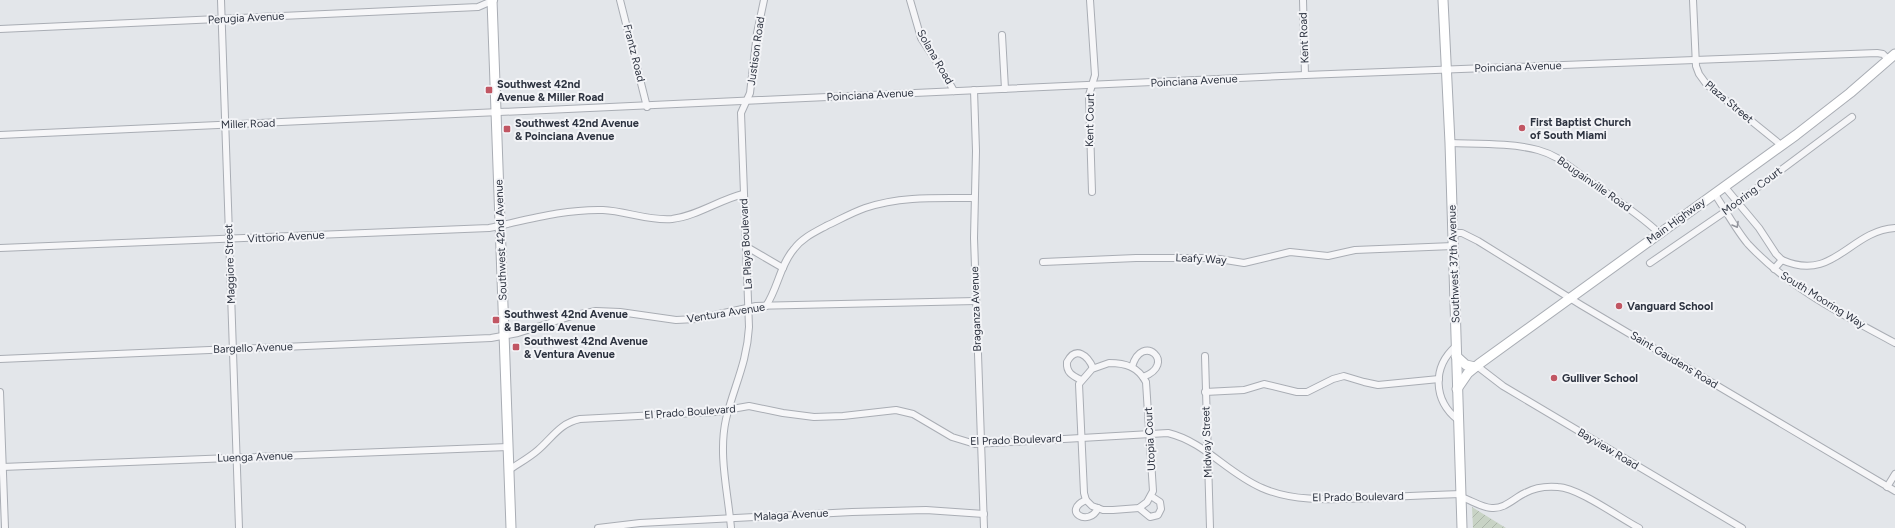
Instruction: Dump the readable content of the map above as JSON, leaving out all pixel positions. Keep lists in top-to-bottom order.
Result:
{
  "streets": {
    "main road": ["Main Highway", "Southwest 42nd Avenue", "Southwest 37th Avenue"],
    "street": [
      "Perugia Avenue",
      "Kent Road",
      "Justison Road",
      "Frantz Road",
      "Solana Road",
      "Poinciana Avenue",
      "Plaza Street",
      "Kent Court",
      "Miller Road",
      "Bougainville Road",
      "Mooring Court",
      "Vittorio Avenue",
      "La Playa Boulevard",
      "Leafy Way",
      "Maggiore Street",
      "South Mooring Way",
      "Braganza Avenue",
      "Ventura Avenue",
      "Bargello Avenue",
      "Saint Gaudens Road",
      "El Prado Boulevard",
      "Utopia Court",
      "Midway Street",
      "Bayview Road",
      "Luenga Avenue",
      "Malaga Avenue"
    ]
  },
  "crossings": [
    ["Perugia Avenue", "Southwest 42nd Avenue"],
    ["Perugia Avenue", "Maggiore Street"],
    ["Kent Road", "Poinciana Avenue"],
    ["Justison Road", "Poinciana Avenue"],
    ["Justison Road", "La Playa Boulevard"],
    ["Frantz Road", "Poinciana Avenue"],
    ["Solana Road", "Poinciana Avenue"],
    ["Poinciana Avenue", "Plaza Street"],
    ["Poinciana Avenue", "Kent Court"],
    ["Poinciana Avenue", "Miller Road"],
    ["Poinciana Avenue", "Main Highway"],
    ["Poinciana Avenue", "Southwest 42nd Avenue"],
    ["Poinciana Avenue", "La Playa Boulevard"],
    ["Poinciana Avenue", "Southwest 37th Avenue"],
    ["Poinciana Avenue", "Braganza Avenue"],
    ["Plaza Street", "Main Highway"],
    ["Miller Road", "Southwest 42nd Avenue"],
    ["Miller Road", "Maggiore Street"],
    ["Bougainville Road", "Main Highway"],
    ["Bougainville Road", "Southwest 37th Avenue"],
    ["Mooring Court", "South Mooring Way"],
    ["Main Highway", "Southwest 37th Avenue"],
    ["Main Highway", "South Mooring Way"],
    ["Main Highway", "Saint Gaudens Road"],
    ["Main Highway", "Bayview Road"],
    ["Vittorio Avenue", "Southwest 42nd Avenue"],
    ["Vittorio Avenue", "La Playa Boulevard"],
    ["Vittorio Avenue", "Maggiore Street"],
    ["Southwest 42nd Avenue", "Ventura Avenue"],
    ["Southwest 42nd Avenue", "Bargello Avenue"],
    ["Southwest 42nd Avenue", "El Prado Boulevard"],
    ["Southwest 42nd Avenue", "Luenga Avenue"],
    ["La Playa Boulevard", "Ventura Avenue"],
    ["La Playa Boulevard", "El Prado Boulevard"],
    ["La Playa Boulevard", "Malaga Avenue"],
    ["Leafy Way", "Southwest 37th Avenue"],
    ["Maggiore Street", "Bargello Avenue"],
    ["Maggiore Street", "Luenga Avenue"],
    ["Southwest 37th Avenue", "Saint Gaudens Road"],
    ["Southwest 37th Avenue", "El Prado Boulevard"],
    ["Braganza Avenue", "Ventura Avenue"],
    ["Braganza Avenue", "El Prado Boulevard"],
    ["Braganza Avenue", "Malaga Avenue"],
    ["Ventura Avenue", "Bargello Avenue"],
    ["El Prado Boulevard", "Utopia Court"],
    ["El Prado Boulevard", "Midway Street"]
  ],
  "places": {
    "transit": [
      "Southwest 42nd Avenue & Miller Road",
      "Southwest 42nd Avenue & Poinciana Avenue",
      "Southwest 42nd Avenue & Bargello Avenue",
      "Southwest 42nd Avenue & Ventura Avenue"
    ],
    "other": ["First Baptist Church of South Miami", "Vanguard School", "Gulliver School"]
  }
}
